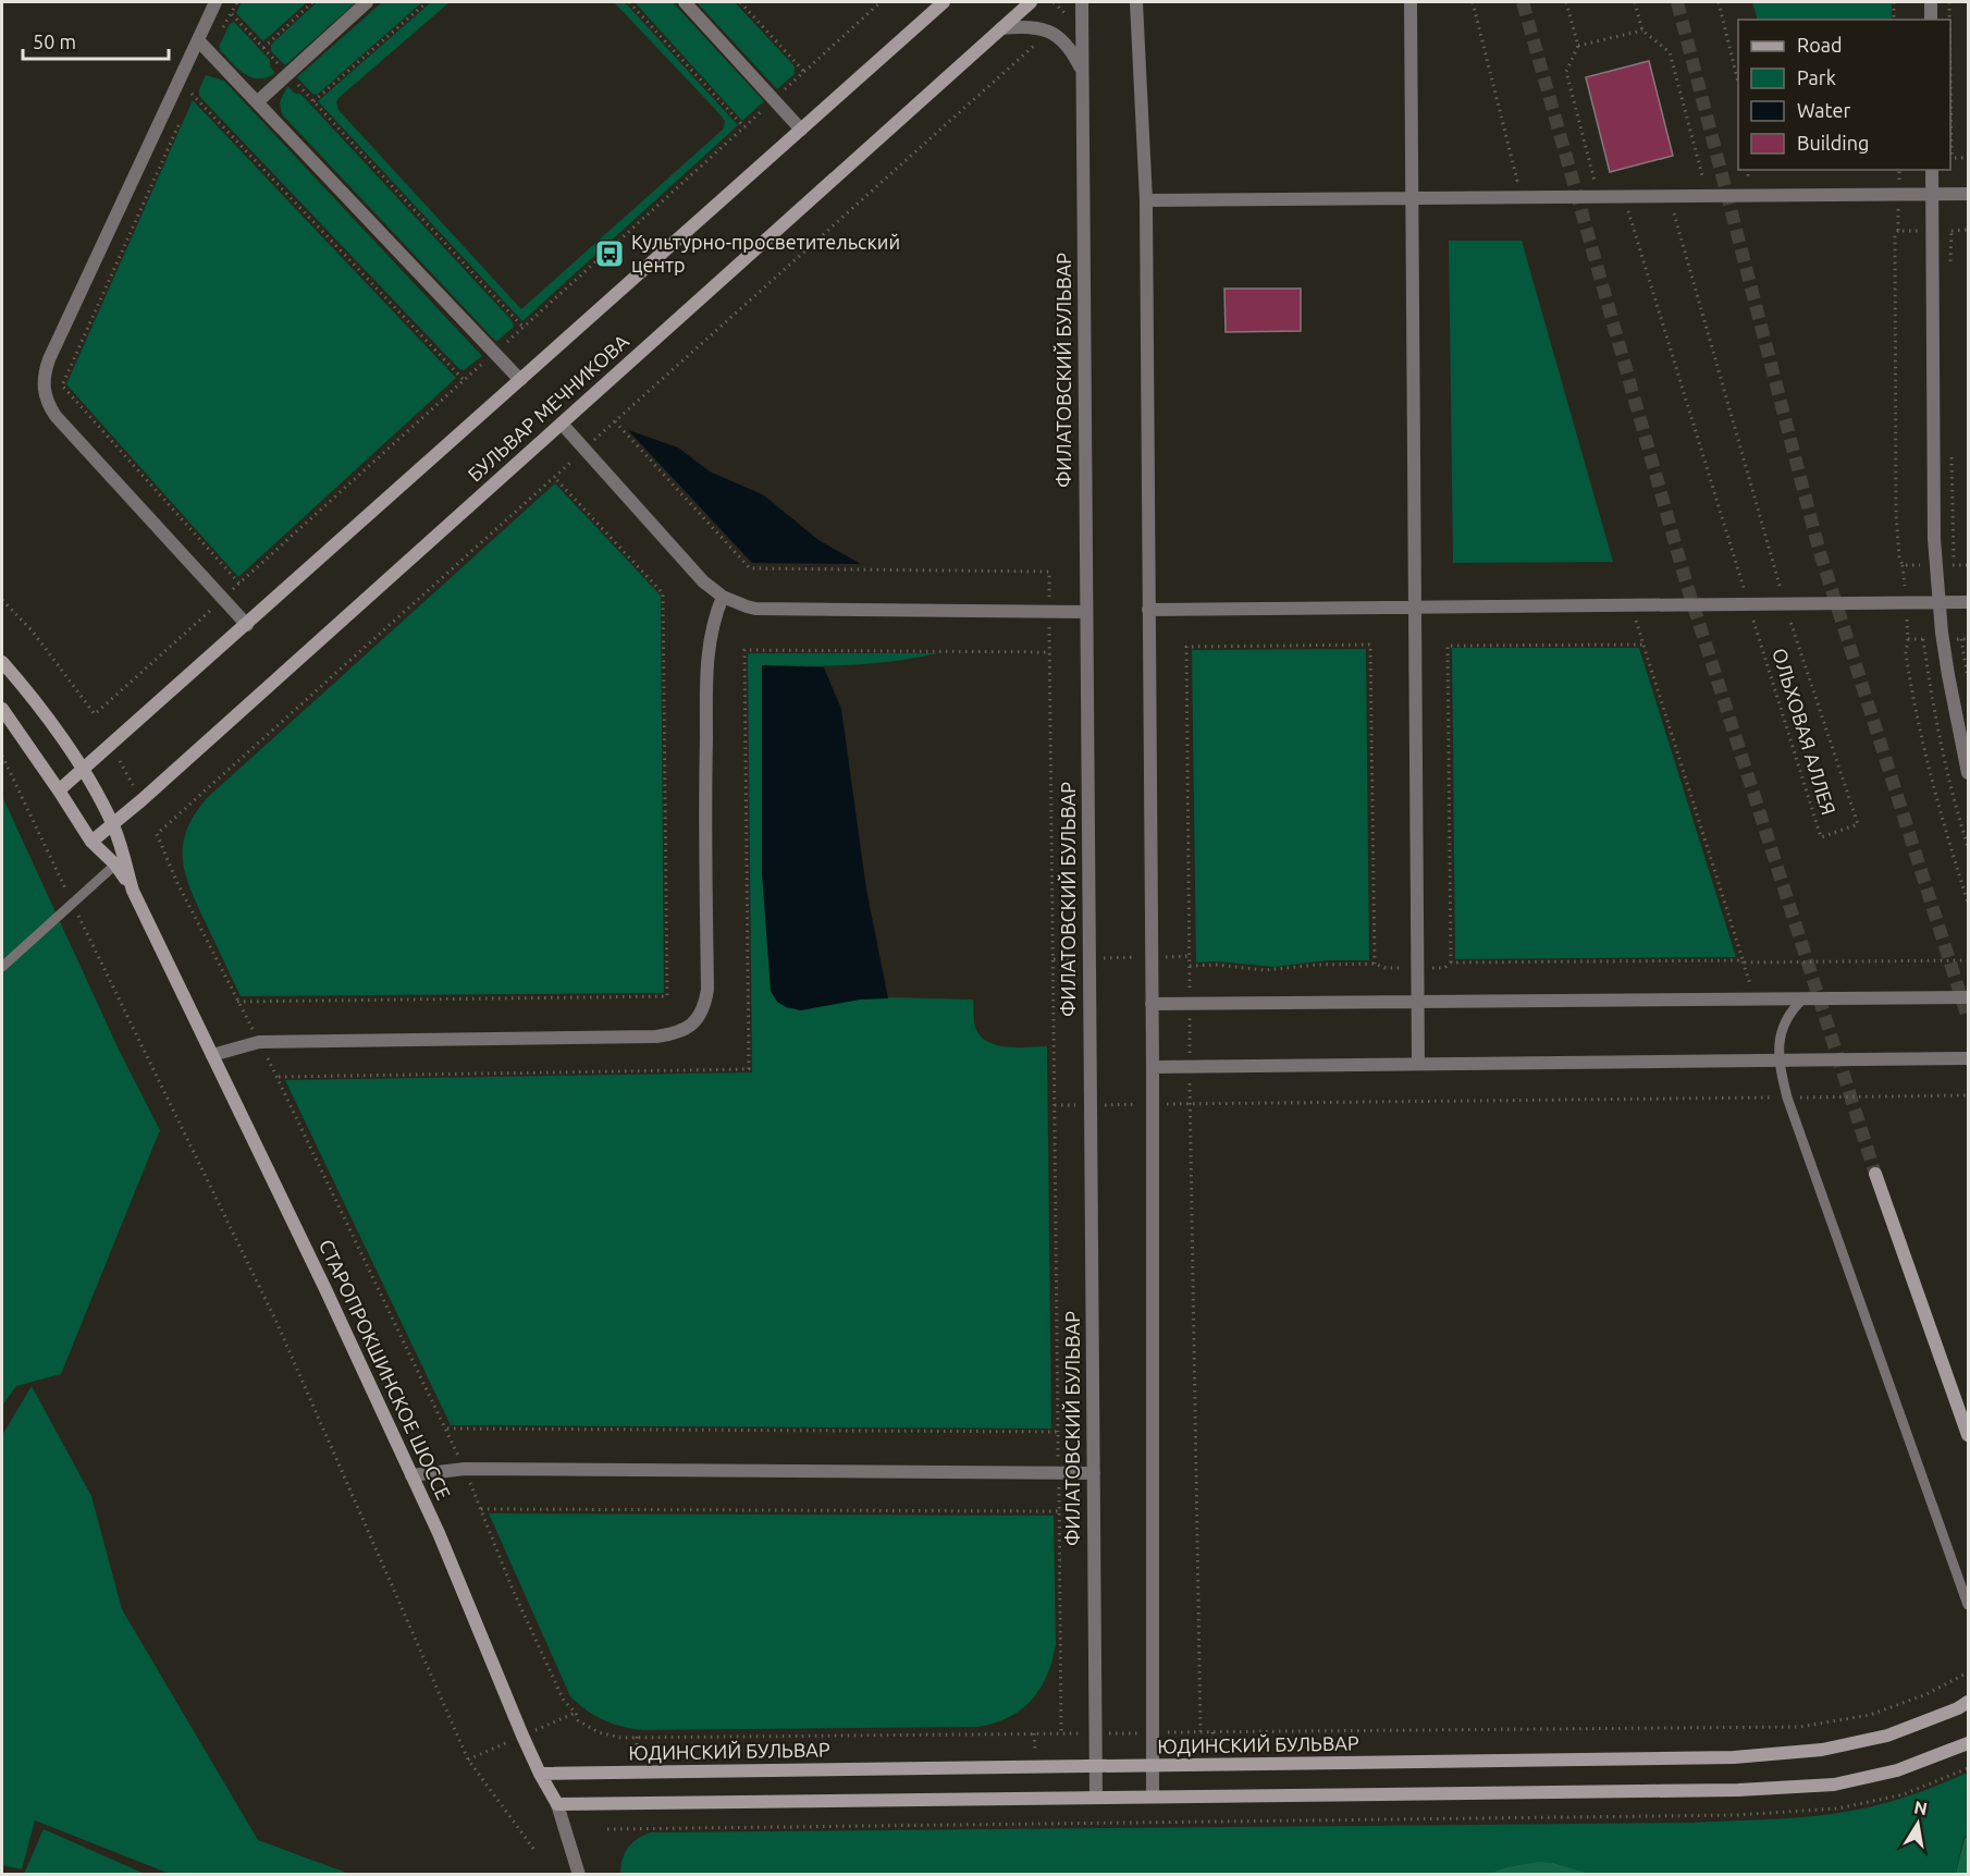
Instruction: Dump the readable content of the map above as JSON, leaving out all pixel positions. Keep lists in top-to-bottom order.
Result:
{
  "streets": {
    "street": [
      "ФИЛАТОВСКИЙ БУЛЬВАР",
      "БУЛЬВАР МЕЧНИКОВА",
      "СТАРОПРОКШИНСКОЕ ШОССЕ",
      "ЮДИНСКИЙ БУЛЬВАР"
    ],
    "path": ["ОЛЬХОВАЯ АЛЛЕЯ"]
  },
  "crossings": [
    ["ФИЛАТОВСКИЙ БУЛЬВАР", "ЮДИНСКИЙ БУЛЬВАР"],
    ["БУЛЬВАР МЕЧНИКОВА", "СТАРОПРОКШИНСКОЕ ШОССЕ"],
    ["СТАРОПРОКШИНСКОЕ ШОССЕ", "ЮДИНСКИЙ БУЛЬВАР"]
  ],
  "places": {
    "bus stop": ["Культурно-просветительский центр"]
  },
  "legend": [
    "Road",
    "Park",
    "Water",
    "Building"
  ],
  "scale_bar": "50 m",
  "north": "top"
}
